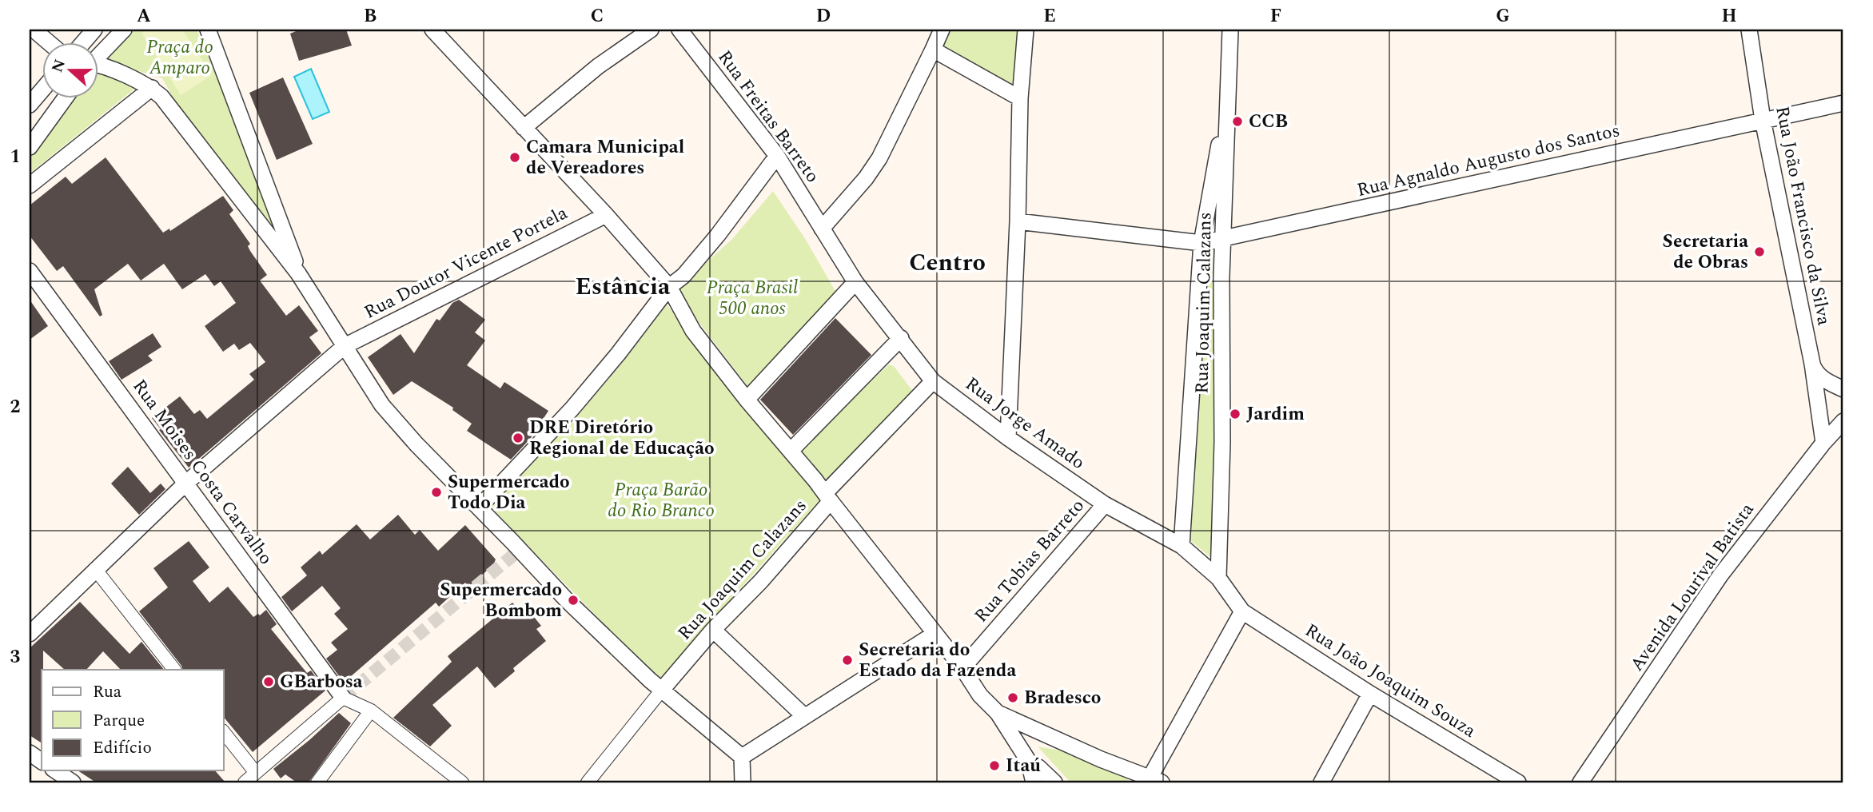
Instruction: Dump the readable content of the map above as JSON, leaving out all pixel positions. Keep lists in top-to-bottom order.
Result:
{
  "streets": {
    "street": [
      "Rua Freitas Barreto",
      "Rua Agnaldo Augusto dos Santos",
      "Rua João Francisco da Silva",
      "Rua Doutor Vicente Portela",
      "Rua Joaquim Calazans",
      "Rua Jorge Amado",
      "Rua Moises Costa Carvalho",
      "Rua Tobias Barreto",
      "Avenida Lourival Batista",
      "Rua João Joaquim Souza"
    ]
  },
  "crossings": [
    ["Rua Freitas Barreto", "Rua Jorge Amado"],
    ["Rua Agnaldo Augusto dos Santos", "Rua João Francisco da Silva"],
    ["Rua Agnaldo Augusto dos Santos", "Rua Joaquim Calazans"],
    ["Rua João Francisco da Silva", "Avenida Lourival Batista"],
    ["Rua Doutor Vicente Portela", "Rua Joaquim Calazans"],
    ["Rua Doutor Vicente Portela", "Rua Moises Costa Carvalho"],
    ["Rua Joaquim Calazans", "Rua Jorge Amado"],
    ["Rua Jorge Amado", "Rua Tobias Barreto"],
    ["Rua Jorge Amado", "Rua João Joaquim Souza"]
  ],
  "districts": ["Centro", "Estância"],
  "parks": ["Praça do Amparo", "Praça Brasil 500 anos", "Praça Barão do Rio Branco"],
  "places": [
    "CCB",
    "Camara Municipal de Vereadores",
    "Secretaria de Obras",
    "Jardim",
    "DRE Diretório Regional de Educação",
    "Supermercado Todo Dia",
    "Supermercado Bombom",
    "Secretaria do Estado da Fazenda",
    "GBarbosa",
    "Bradesco",
    "Itaú"
  ],
  "legend": ["Rua", "Parque", "Edifício"],
  "north": "left",
  "grid": {
    "columns": [
      "A",
      "B",
      "C",
      "D",
      "E",
      "F",
      "G",
      "H"
    ],
    "rows": ["1", "2", "3"]
  }
}
